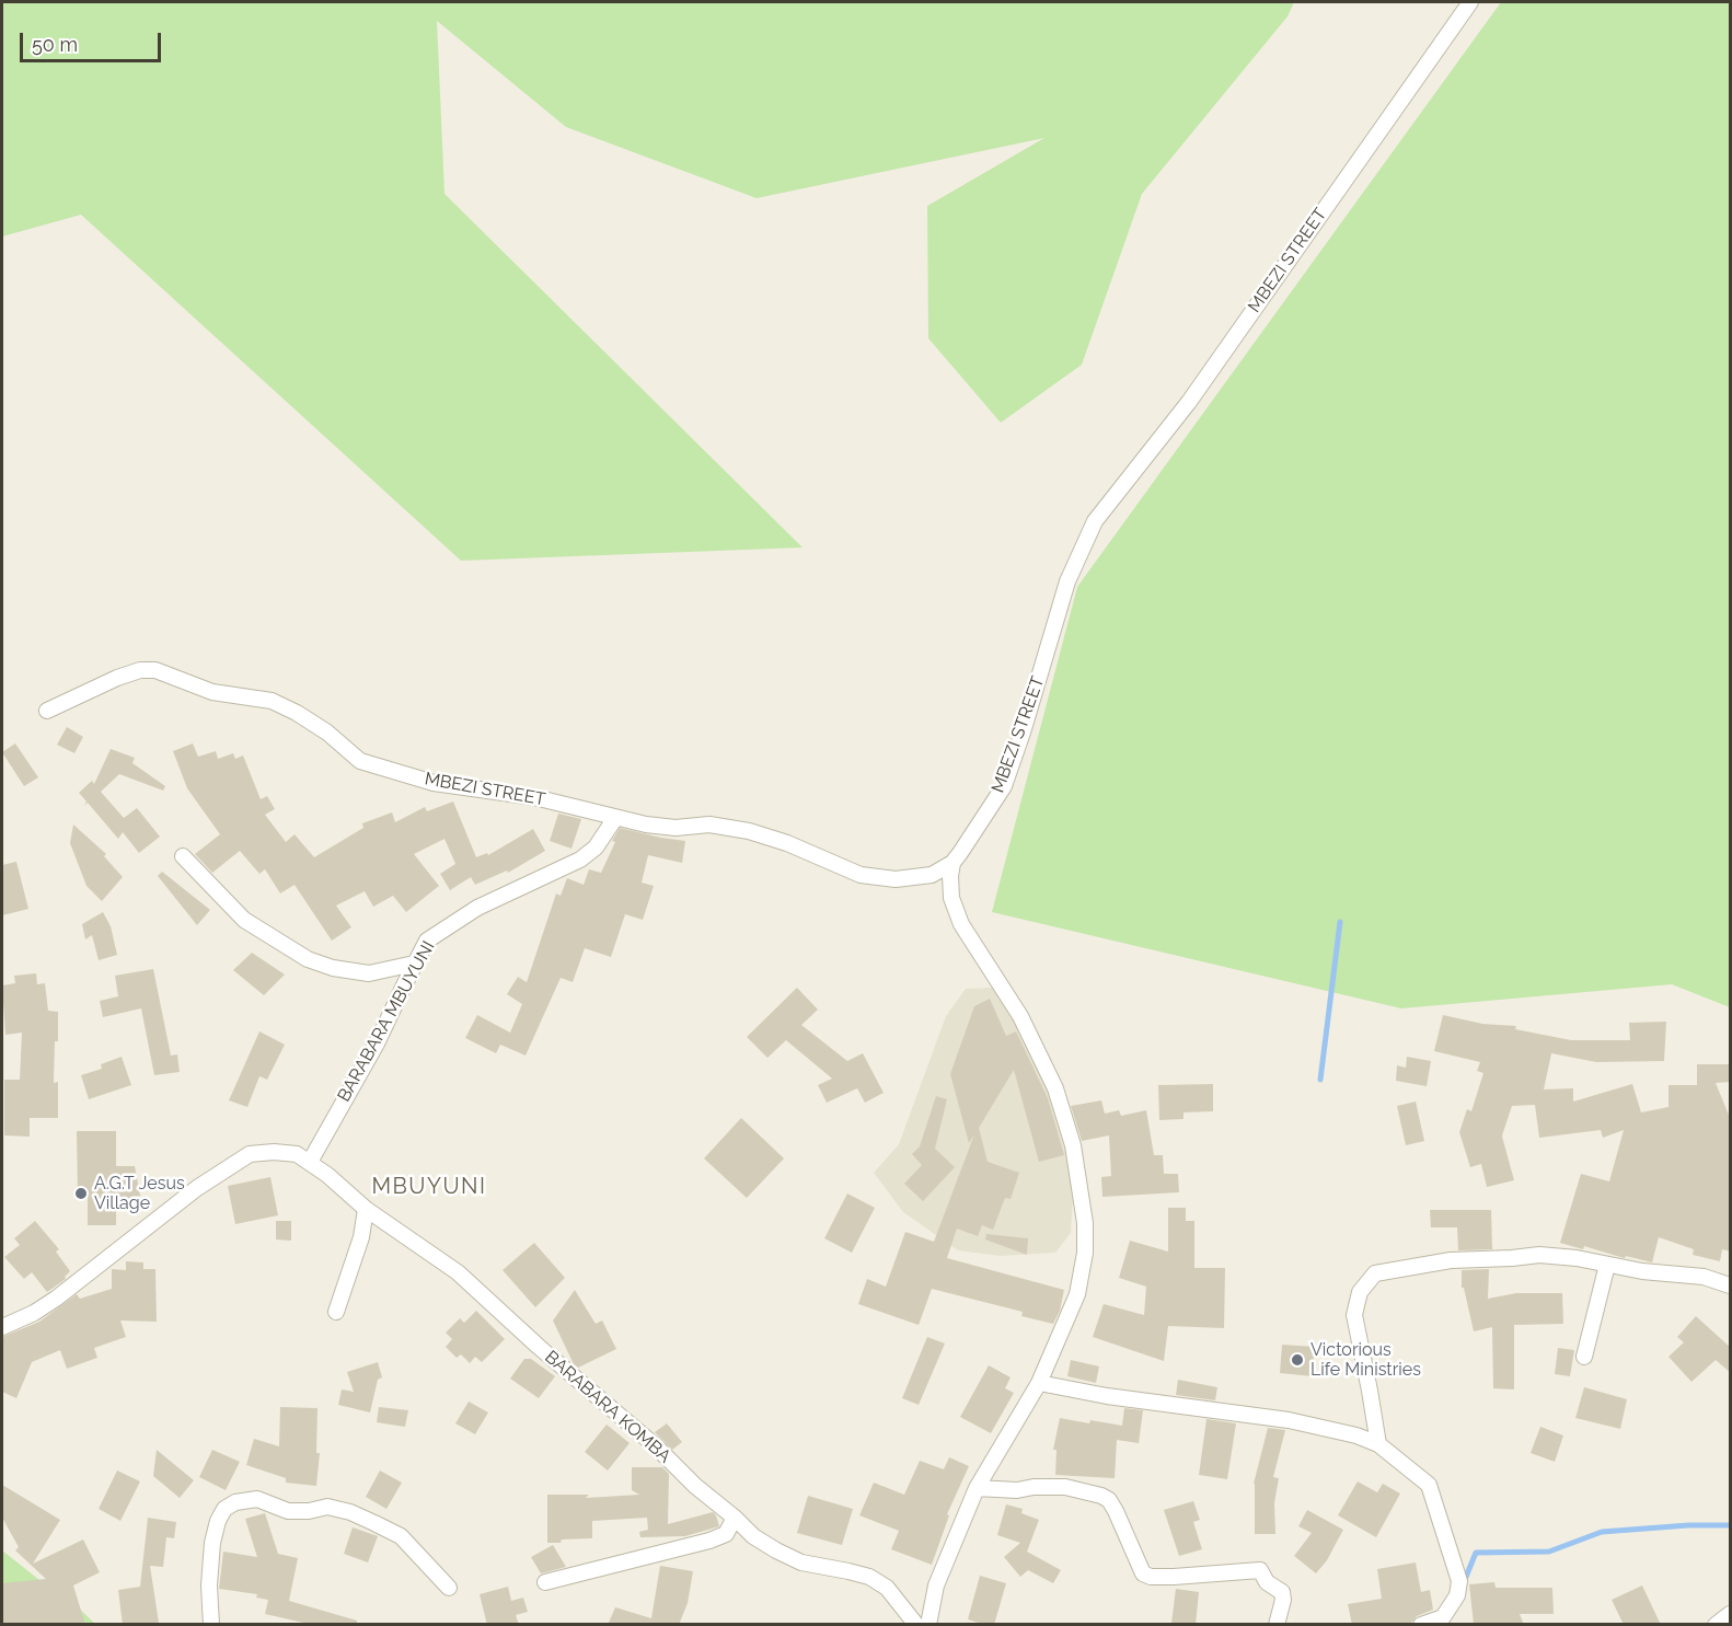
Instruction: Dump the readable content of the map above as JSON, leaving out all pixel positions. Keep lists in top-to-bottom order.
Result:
{
  "streets": {
    "street": ["MBEZI STREET", "BARABARA MBUYUNI", "BARABARA KOMBA"]
  },
  "crossings": [
    ["MBEZI STREET", "BARABARA MBUYUNI"],
    ["BARABARA MBUYUNI", "BARABARA KOMBA"]
  ],
  "districts": ["MBUYUNI"],
  "places": ["A.G.T Jesus Village", "Victorious Life Ministries"],
  "scale_bar": "50 m"
}
